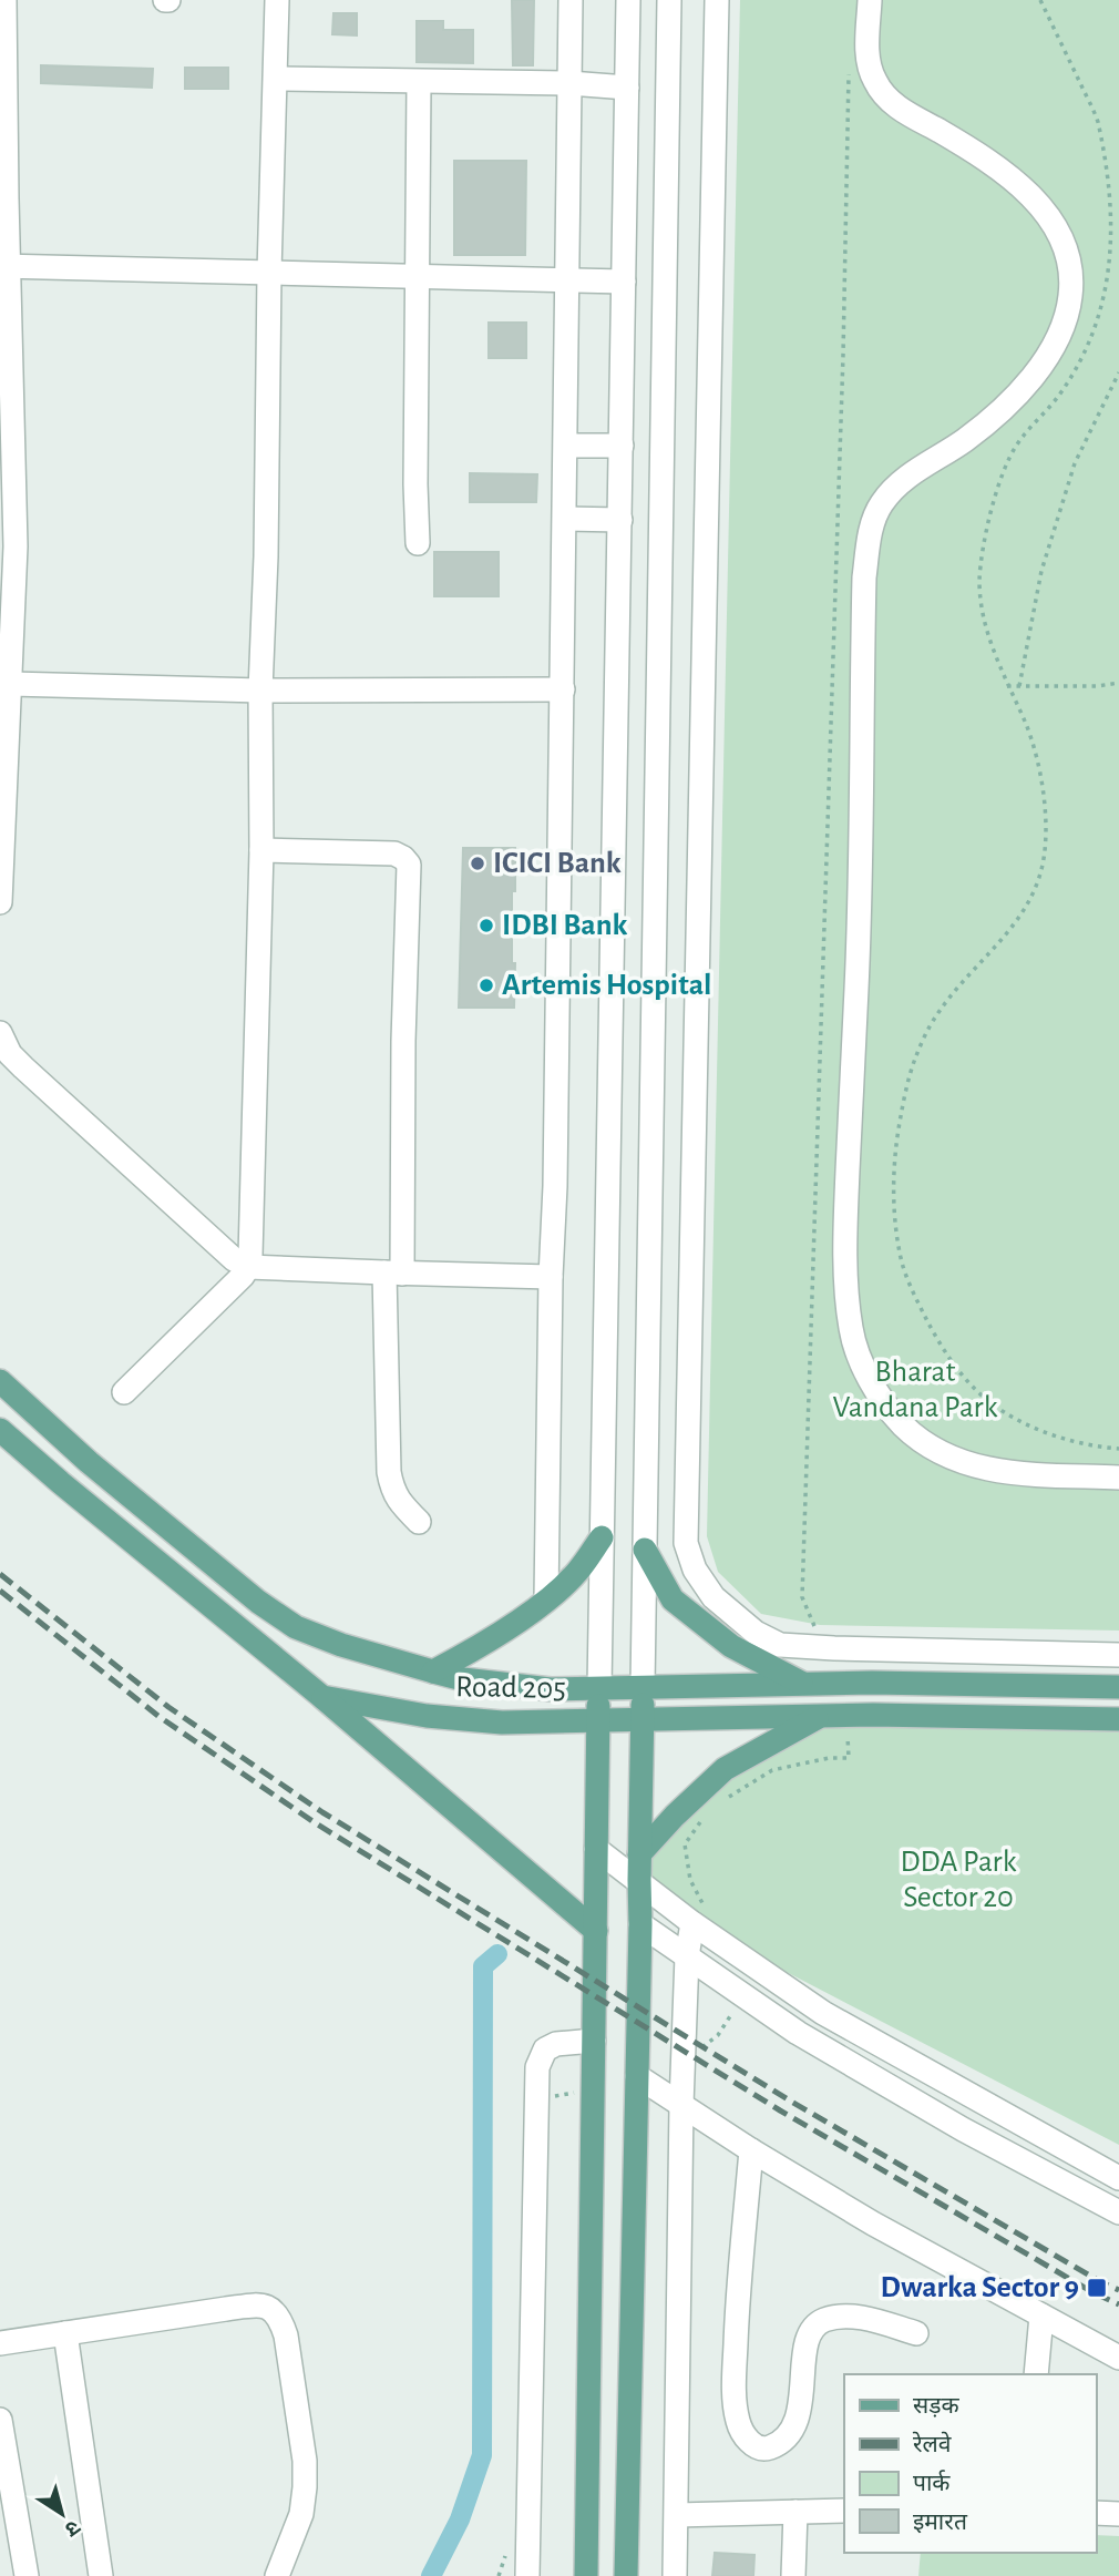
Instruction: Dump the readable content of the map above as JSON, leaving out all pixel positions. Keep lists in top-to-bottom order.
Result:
{
  "streets": {
    "main road": ["Road 205"]
  },
  "parks": ["Bharat Vandana Park", "DDA Park Sector 20"],
  "places": {
    "other": ["ICICI Bank", "IDBI Bank", "Artemis Hospital"],
    "transit": ["Dwarka Sector 9"]
  },
  "legend": [
    "सड़क",
    "रेलवे",
    "पार्क",
    "इमारत"
  ],
  "north": "bottom right"
}
